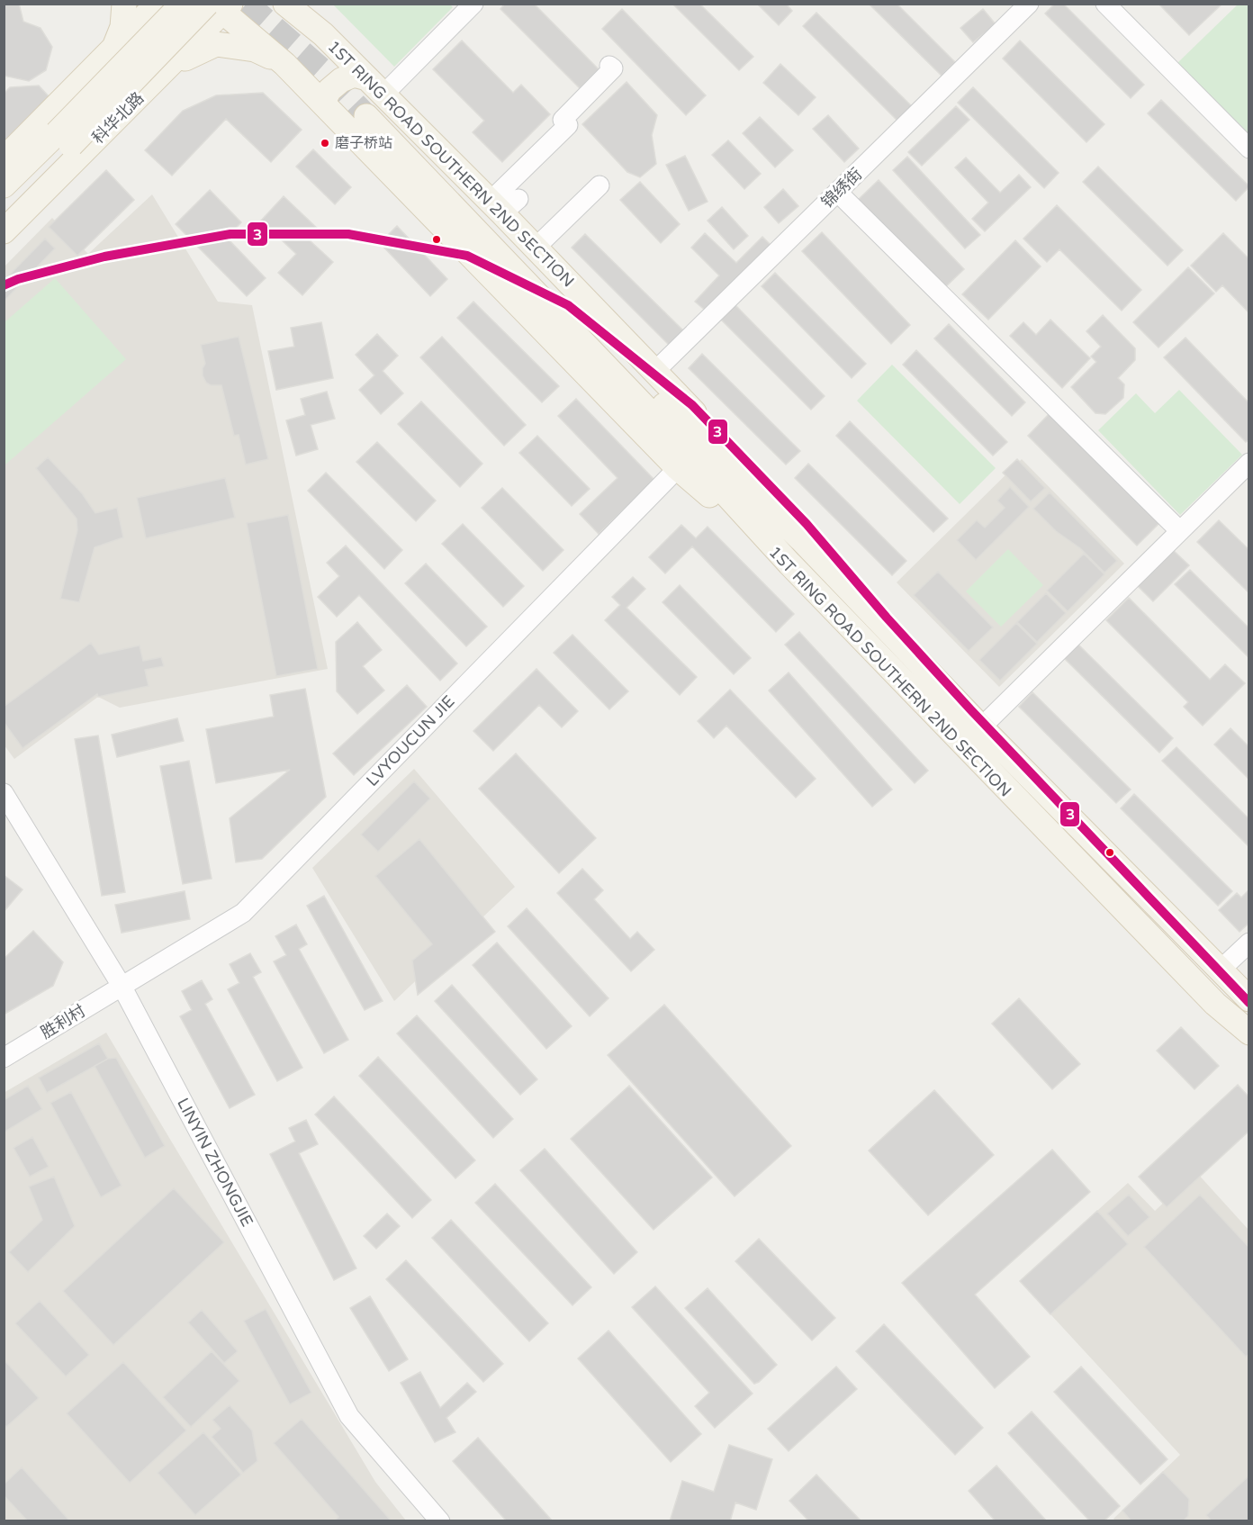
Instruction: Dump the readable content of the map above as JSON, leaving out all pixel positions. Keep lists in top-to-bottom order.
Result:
{
  "streets": {
    "main road": ["科华北路", "1ST RING ROAD SOUTHERN 2ND SECTION"],
    "street": [
      "锦绣街",
      "LVYOUCUN JIE",
      "胜利村",
      "LINYIN ZHONGJIE"
    ]
  },
  "crossings": [
    ["科华北路", "1ST RING ROAD SOUTHERN 2ND SECTION"],
    ["1ST RING ROAD SOUTHERN 2ND SECTION", "锦绣街"],
    ["1ST RING ROAD SOUTHERN 2ND SECTION", "LVYOUCUN JIE"],
    ["LVYOUCUN JIE", "胜利村"],
    ["LVYOUCUN JIE", "LINYIN ZHONGJIE"],
    ["胜利村", "LINYIN ZHONGJIE"]
  ],
  "places": ["磨子桥站"],
  "lines": ["transit line 3"]
}
